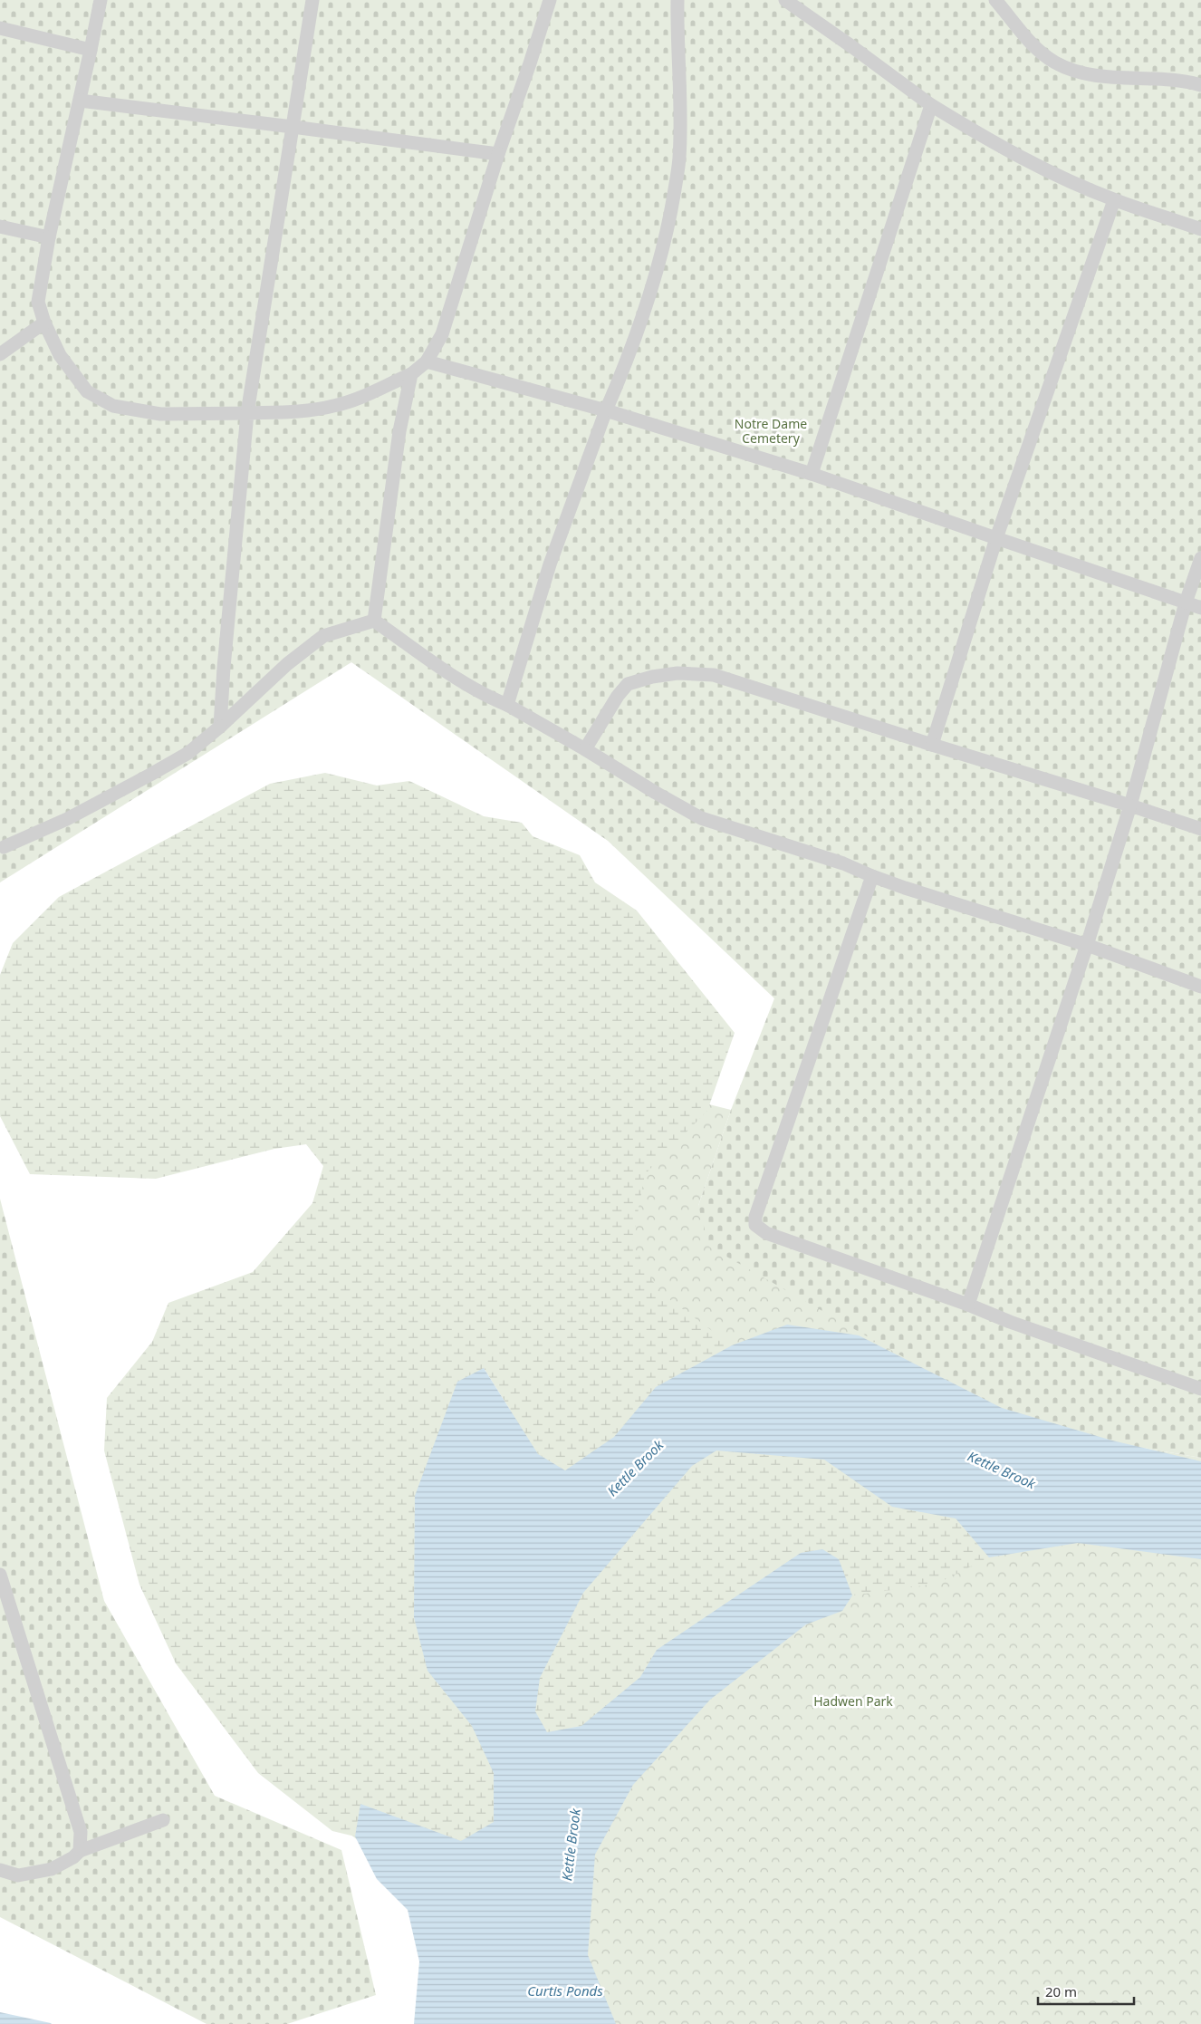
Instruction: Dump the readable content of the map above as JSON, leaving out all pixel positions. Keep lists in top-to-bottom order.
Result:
{
  "water": ["Kettle Brook", "Curtis Ponds"],
  "parks": ["Notre Dame Cemetery", "Hadwen Park"],
  "scale_bar": "20 m"
}
